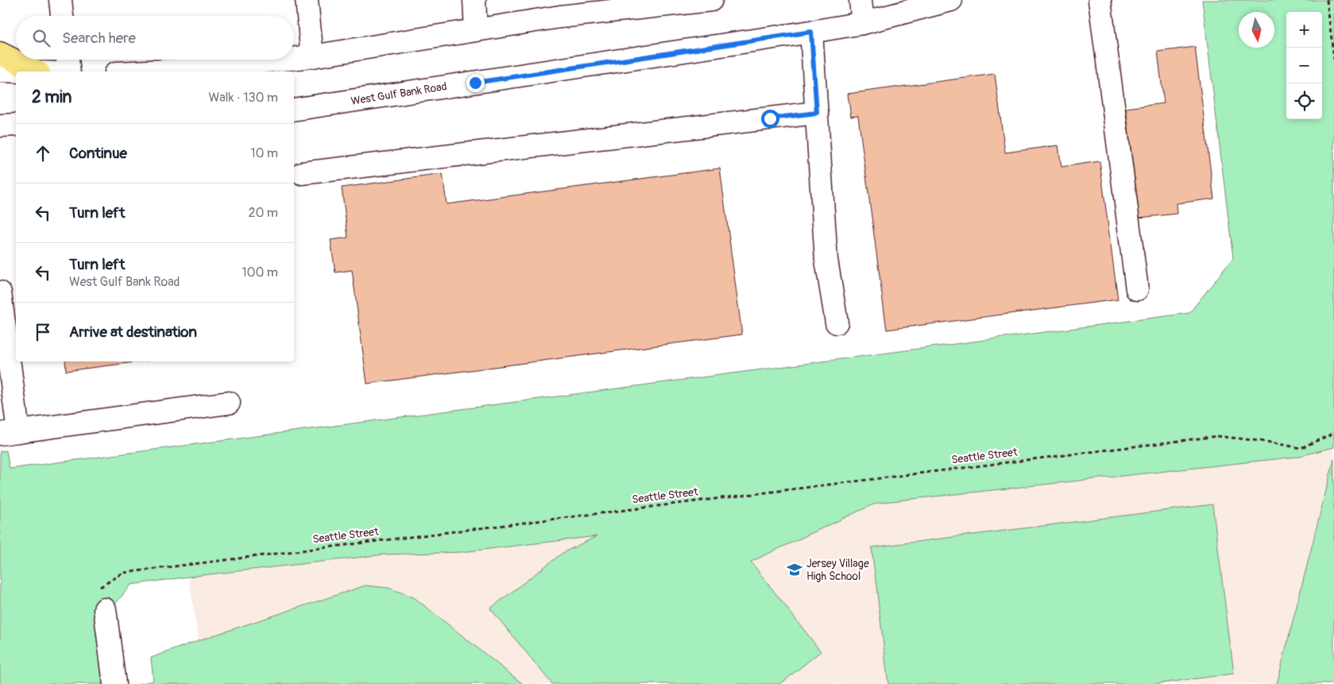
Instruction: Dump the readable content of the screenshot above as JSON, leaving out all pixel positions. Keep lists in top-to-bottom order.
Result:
{
  "streets": {
    "street": ["West Gulf Bank Road"],
    "path": ["Seattle Street"]
  },
  "places": {
    "school or university": ["Jersey Village High School"]
  },
  "north": "bottom",
  "page": {
    "map_buttons": ["+", "−"],
    "search": "Search here",
    "heading": ["2 min", "Walk · 130 m"],
    "list": [
      ["Continue", "10 m"],
      ["Turn left", "20 m"],
      ["Turn left", "West Gulf Bank Road", "100 m"],
      "Arrive at destination"
    ]
  }
}
